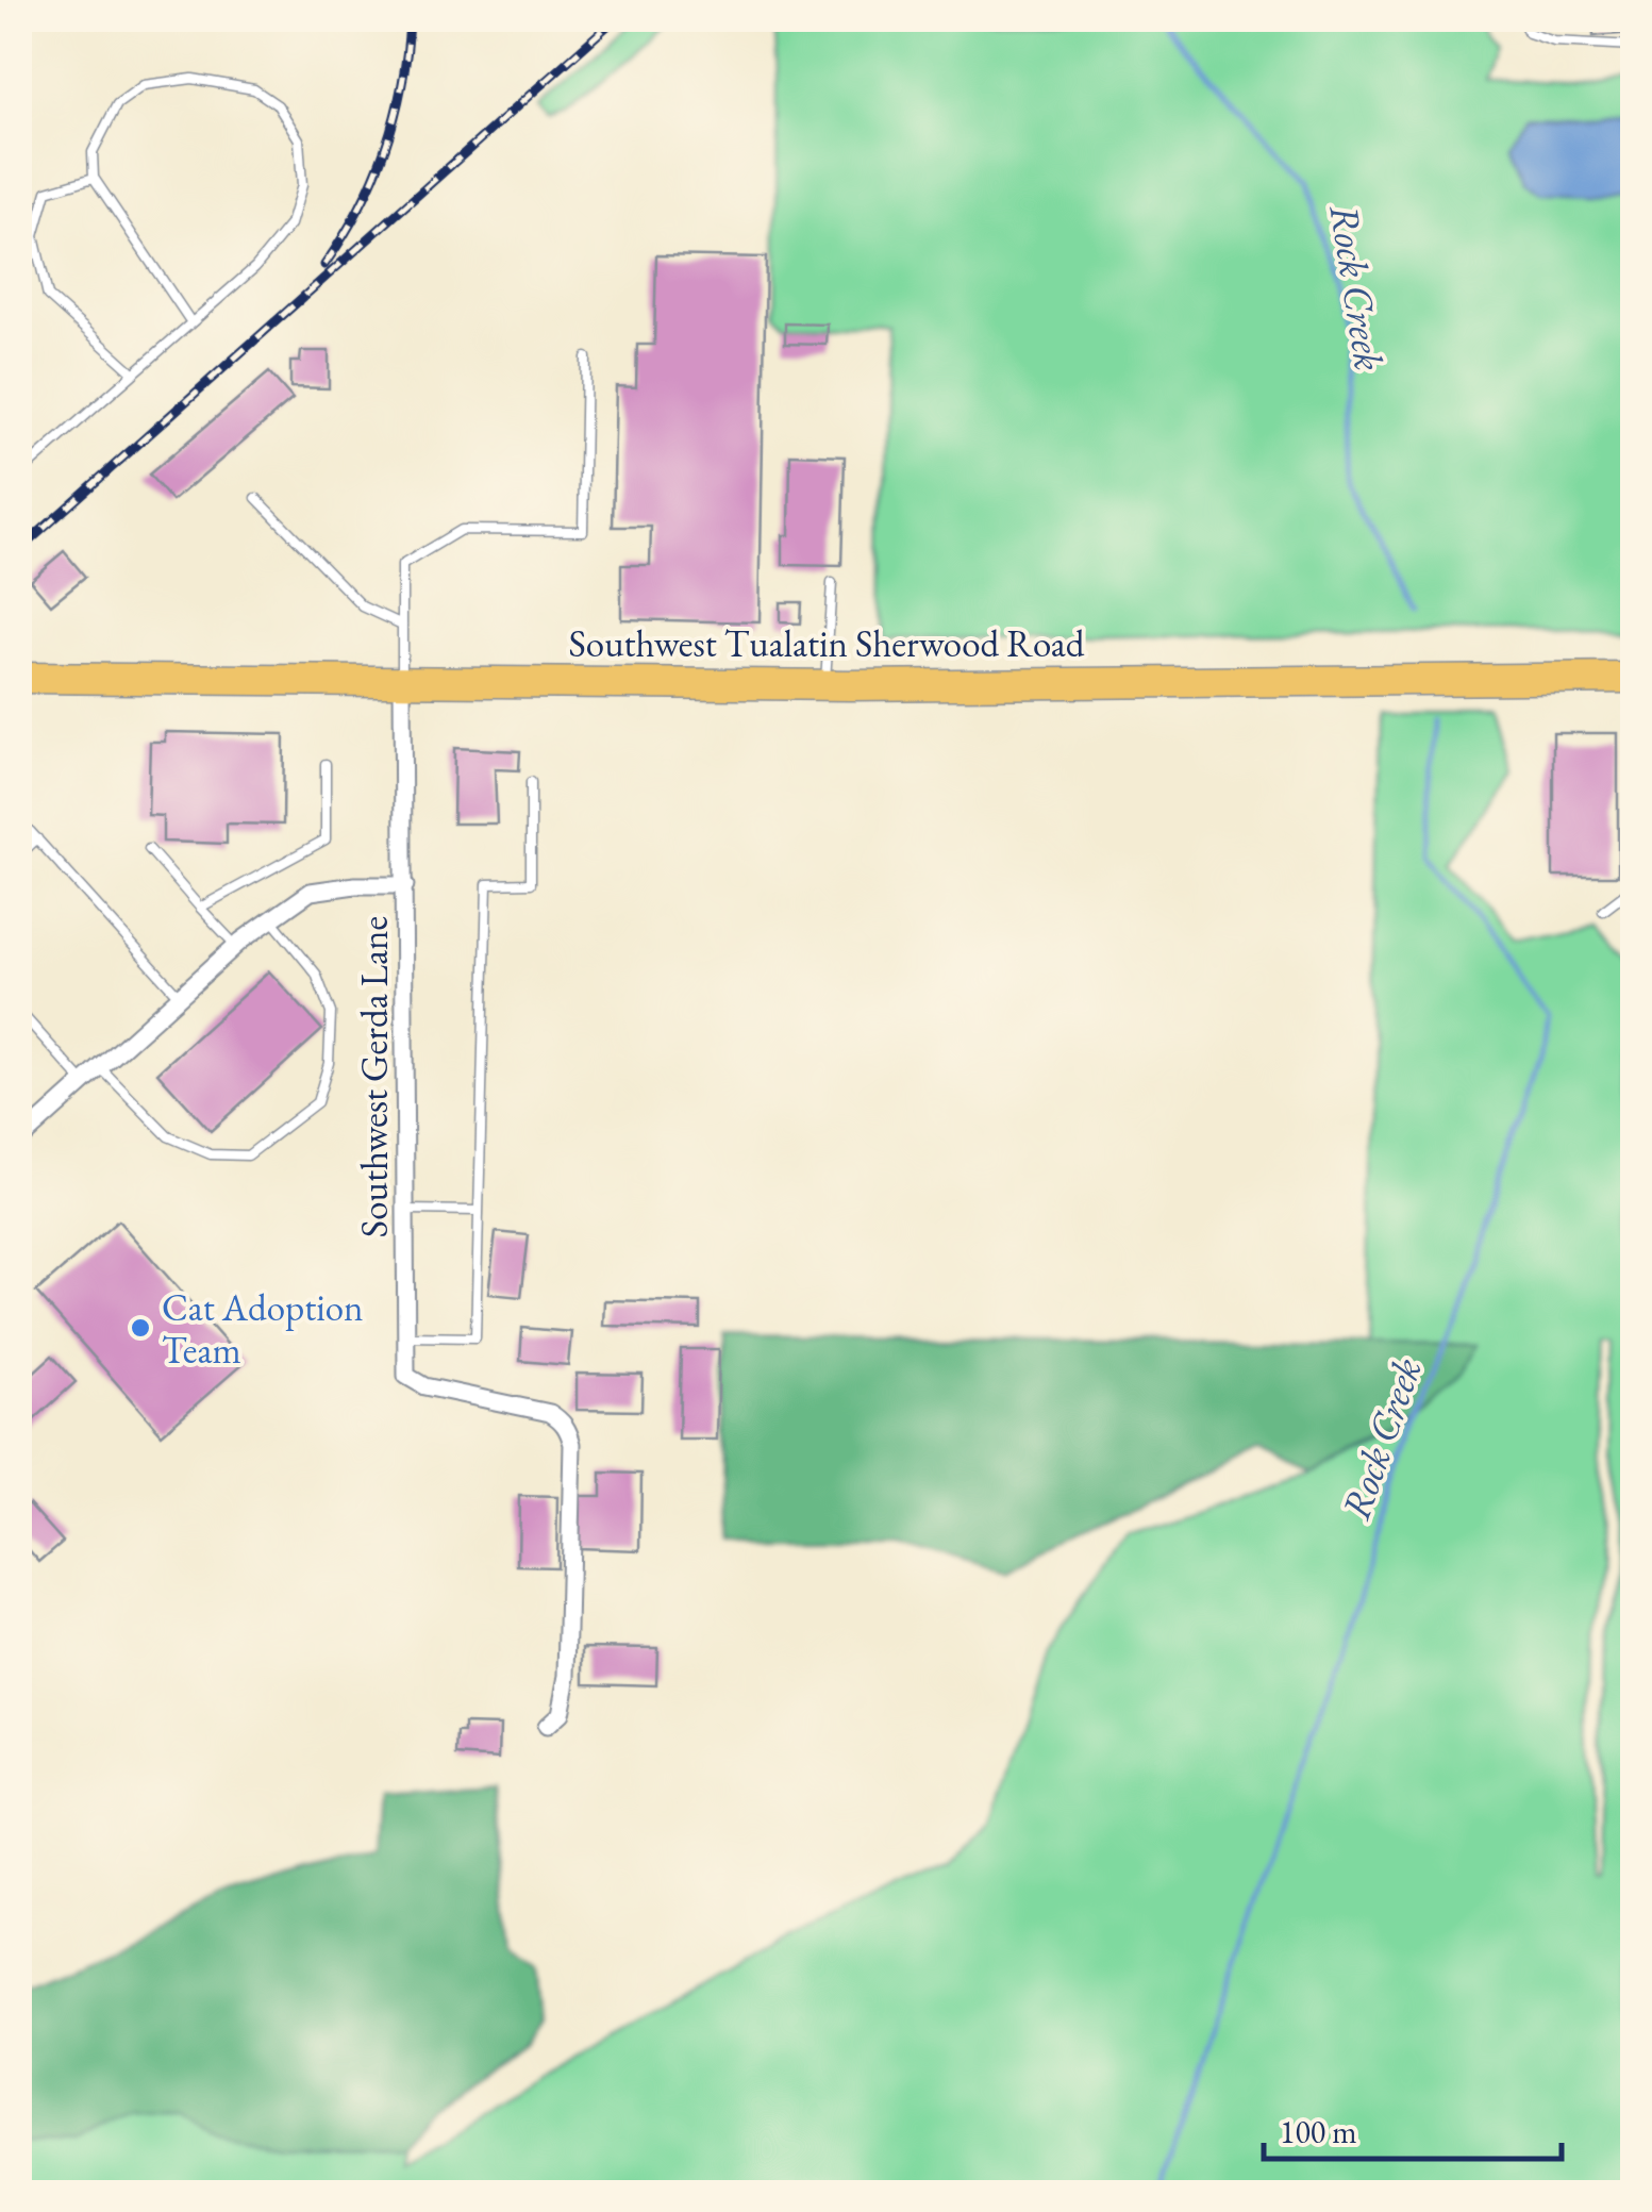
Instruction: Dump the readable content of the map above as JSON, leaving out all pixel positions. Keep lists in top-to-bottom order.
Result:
{
  "streets": {
    "highway": ["Southwest Tualatin Sherwood Road"],
    "street": ["Southwest Gerda Lane"]
  },
  "crossings": [
    ["Southwest Tualatin Sherwood Road", "Southwest Gerda Lane"]
  ],
  "water": ["Rock Creek"],
  "places": ["Cat Adoption Team"],
  "scale_bar": "100 m"
}
